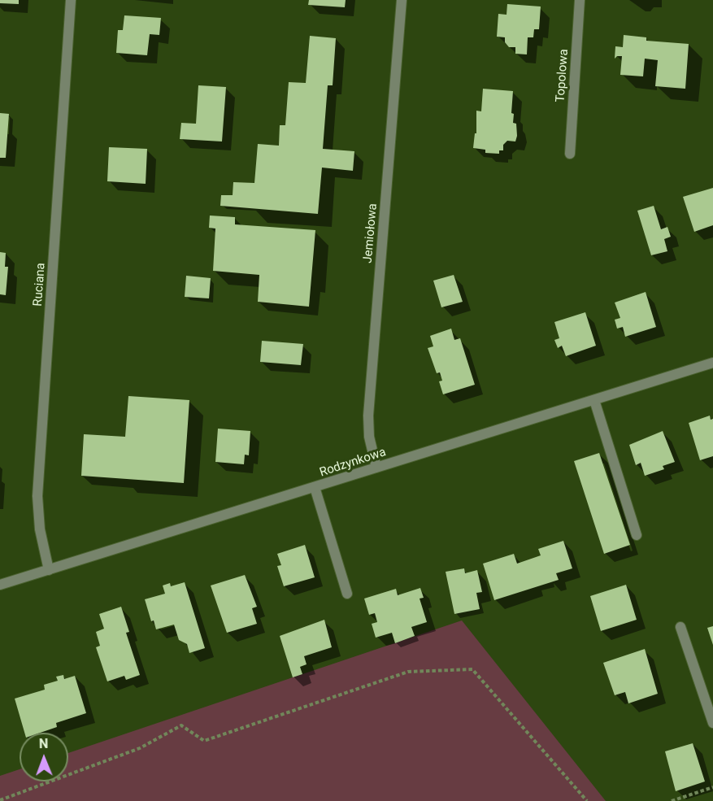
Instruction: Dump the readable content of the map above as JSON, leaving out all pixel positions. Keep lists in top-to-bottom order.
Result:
{
  "streets": {
    "street": [
      "Topolowa",
      "Jemiołowa",
      "Ruciana",
      "Rodzynkowa"
    ]
  },
  "crossings": [
    ["Jemiołowa", "Rodzynkowa"],
    ["Ruciana", "Rodzynkowa"]
  ],
  "north": "top"
}
